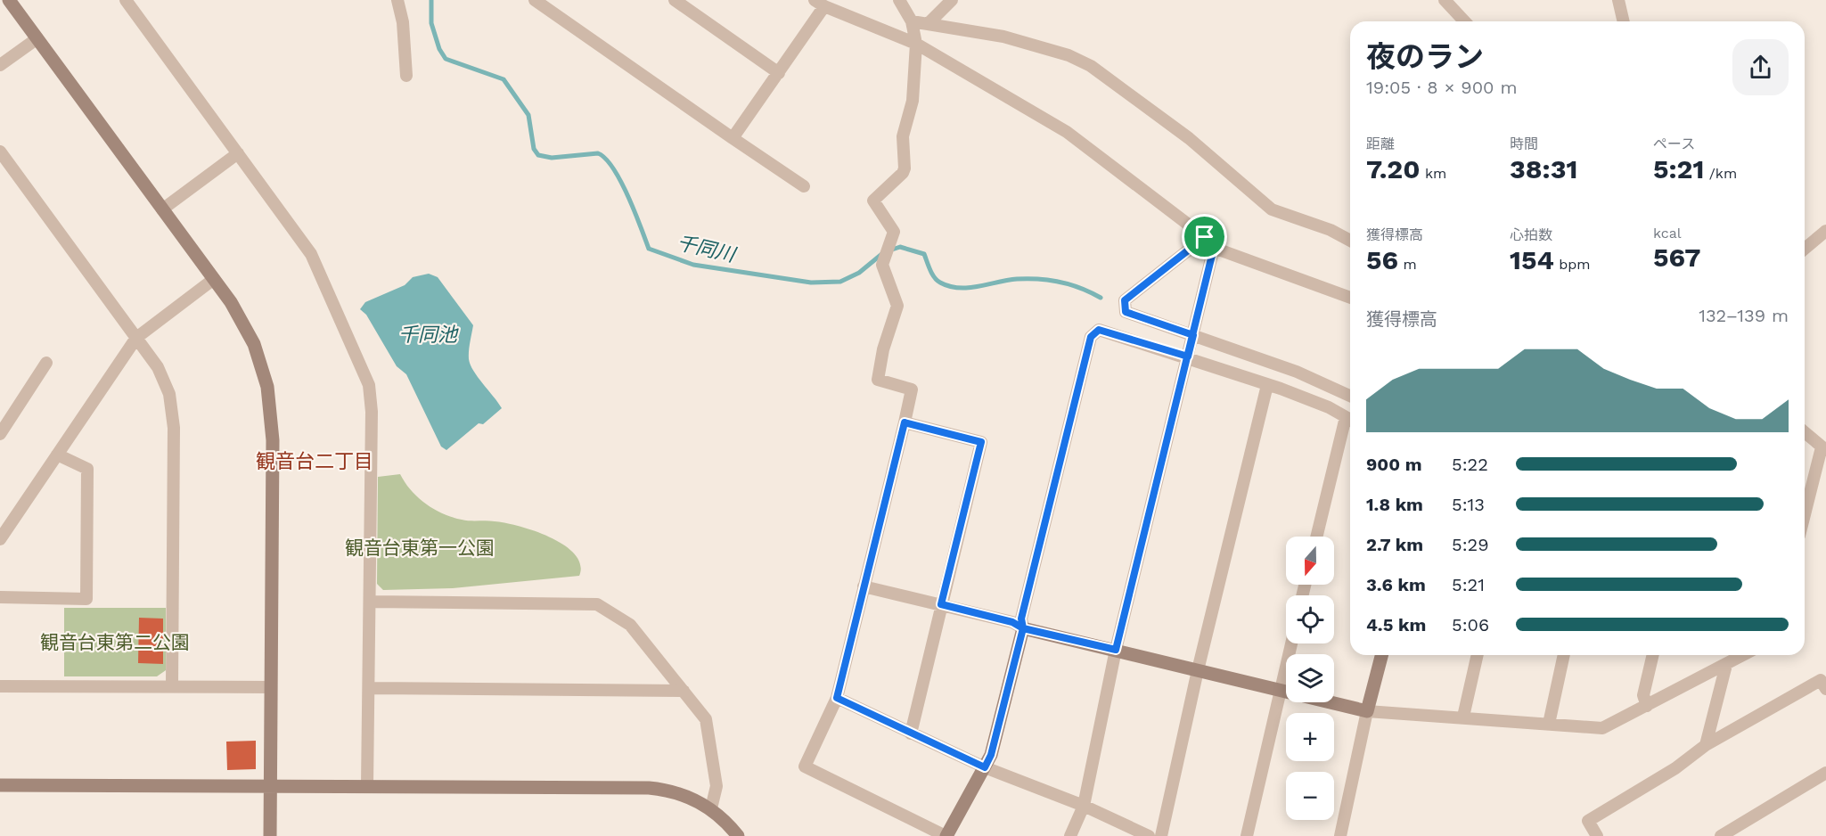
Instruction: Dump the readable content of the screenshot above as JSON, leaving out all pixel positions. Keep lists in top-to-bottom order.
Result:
{
  "districts": ["観音台二丁目"],
  "water": ["千同川", "千同池"],
  "parks": ["観音台東第一公園", "観音台東第二公園"],
  "north": "bottom",
  "page": {
    "heading": ["夜のラン", "19:05 · 8 × 900 m"],
    "stats": [
      ["距離", "7.20 km"],
      ["時間", "38:31"],
      ["ペース", "5:21 /km"],
      ["獲得標高", "56 m"],
      ["心拍数", "154 bpm"],
      ["kcal", "567"]
    ],
    "chart": ["獲得標高", "132–139 m"],
    "list": [
      {
        "name": "900 m",
        "note": "5:22"
      },
      {
        "name": "1.8 km",
        "note": "5:13"
      },
      {
        "name": "2.7 km",
        "note": "5:29"
      },
      {
        "name": "3.6 km",
        "note": "5:21"
      },
      {
        "name": "4.5 km",
        "note": "5:06"
      }
    ],
    "map_buttons": ["+", "−"]
  }
}
